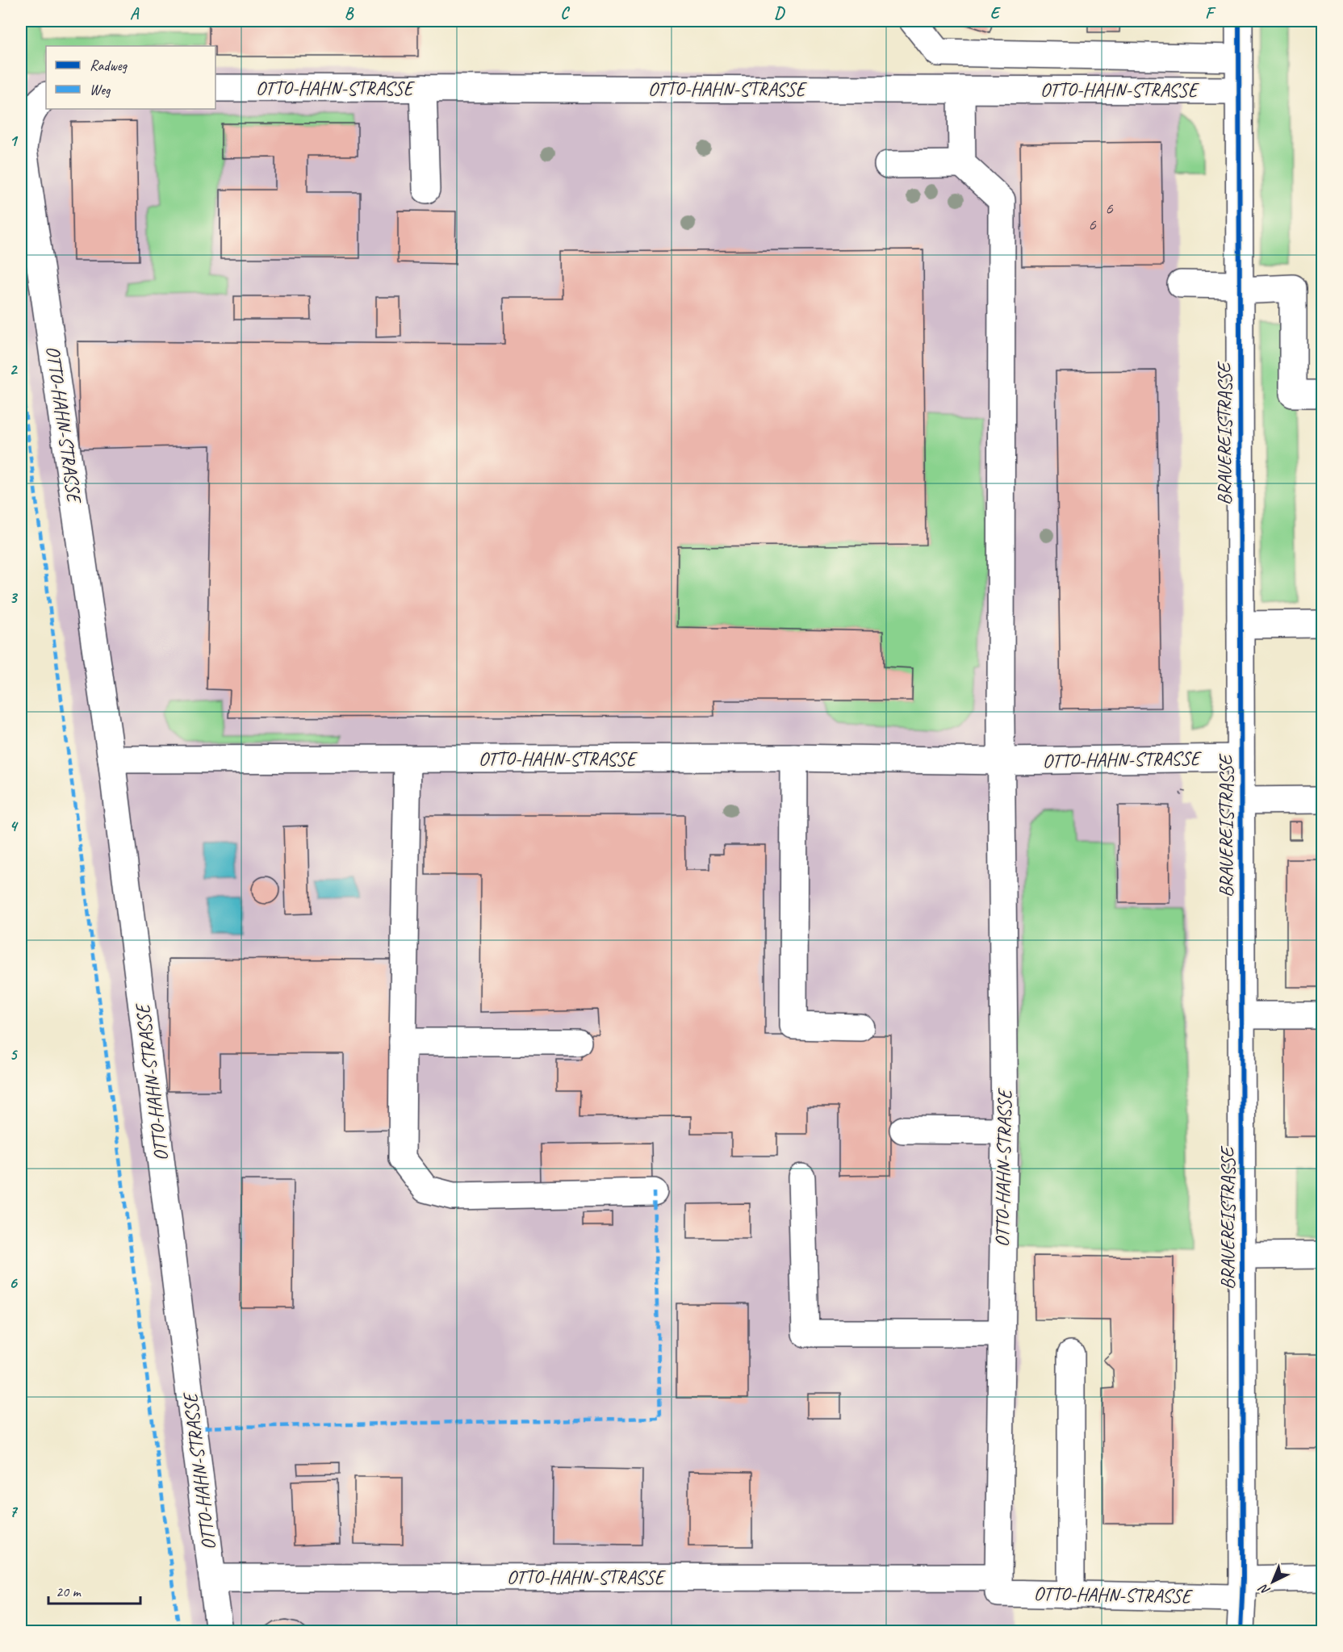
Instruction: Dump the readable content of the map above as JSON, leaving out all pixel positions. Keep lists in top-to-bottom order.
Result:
{
  "streets": {
    "street": ["OTTO-HAHN-STRASSE", "BRAUEREISTRASSE"]
  },
  "crossings": [
    ["OTTO-HAHN-STRASSE", "BRAUEREISTRASSE"]
  ],
  "house_numbers": ["6", "6"],
  "legend": ["Radweg", "Weg"],
  "scale_bar": "20 m",
  "north": "bottom left",
  "grid": {
    "columns": [
      "A",
      "B",
      "C",
      "D",
      "E",
      "F"
    ],
    "rows": [
      "1",
      "2",
      "3",
      "4",
      "5",
      "6",
      "7"
    ]
  }
}
